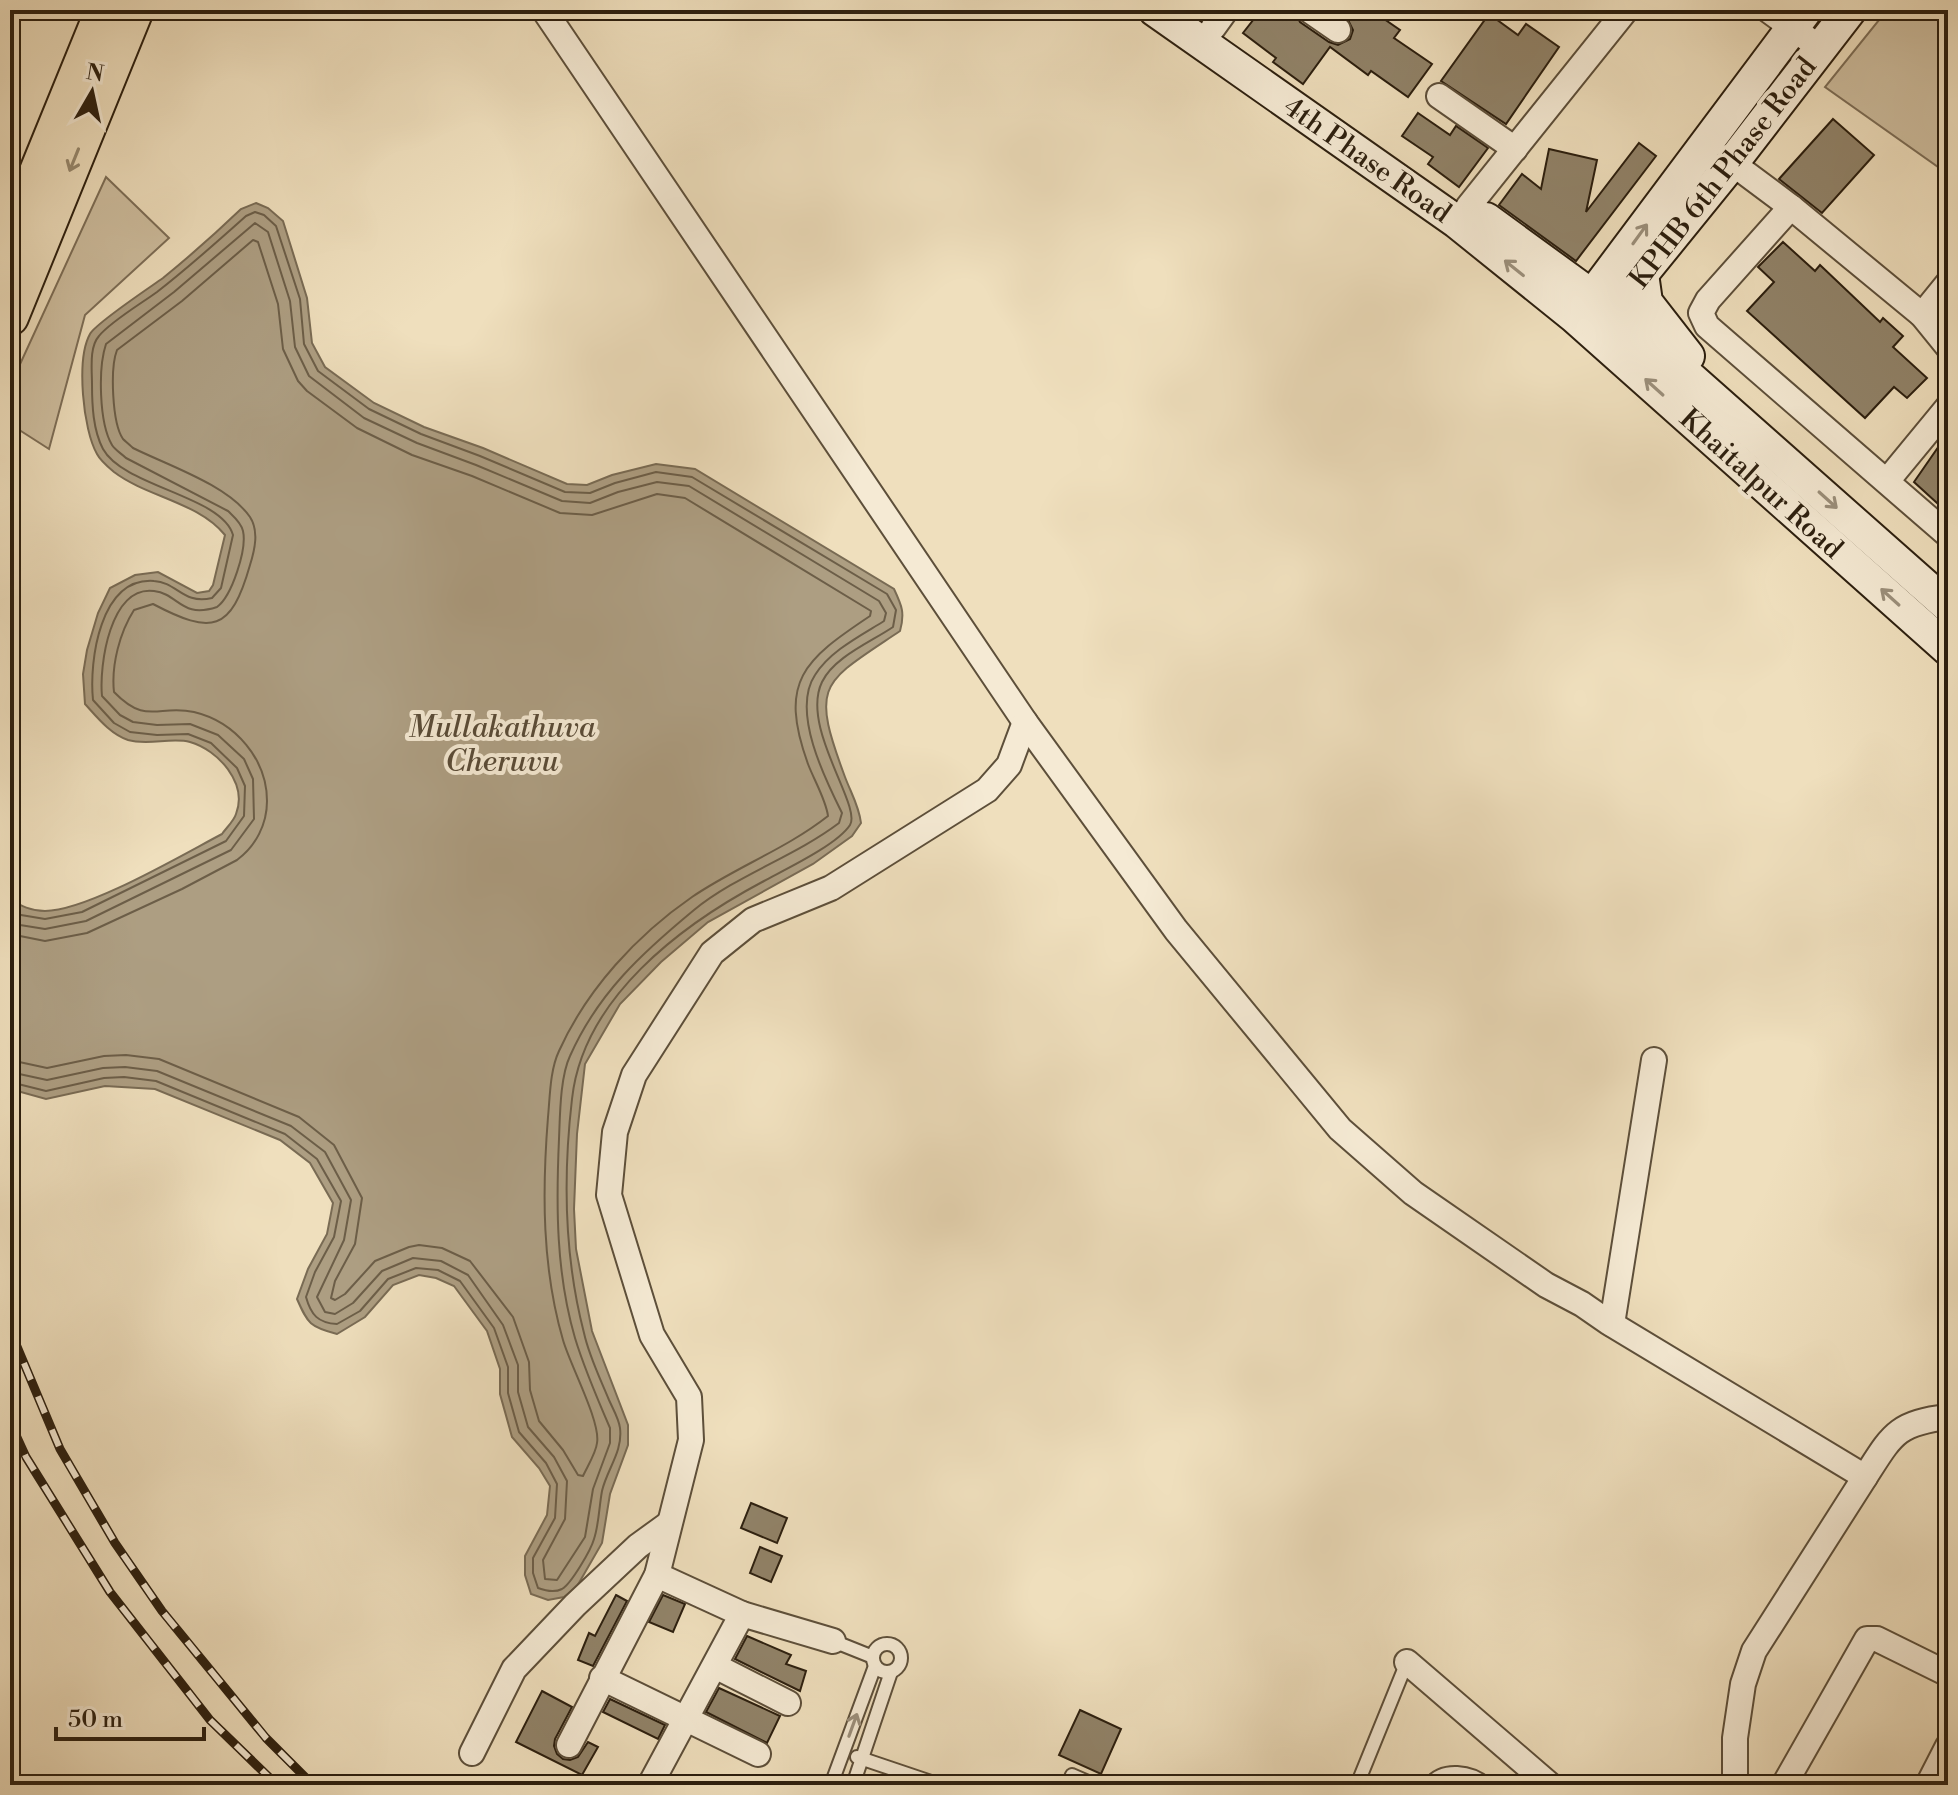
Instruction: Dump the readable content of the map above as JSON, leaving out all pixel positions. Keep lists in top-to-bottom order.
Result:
{
  "streets": {
    "street": ["4th Phase Road", "KPHB 6th Phase Road", "Khaitalpur Road"]
  },
  "crossings": [
    ["4th Phase Road", "KPHB 6th Phase Road"],
    ["4th Phase Road", "Khaitalpur Road"],
    ["KPHB 6th Phase Road", "Khaitalpur Road"]
  ],
  "water": ["Mullakathuva Cheruvu"],
  "scale_bar": "50 m",
  "north": "top"
}
